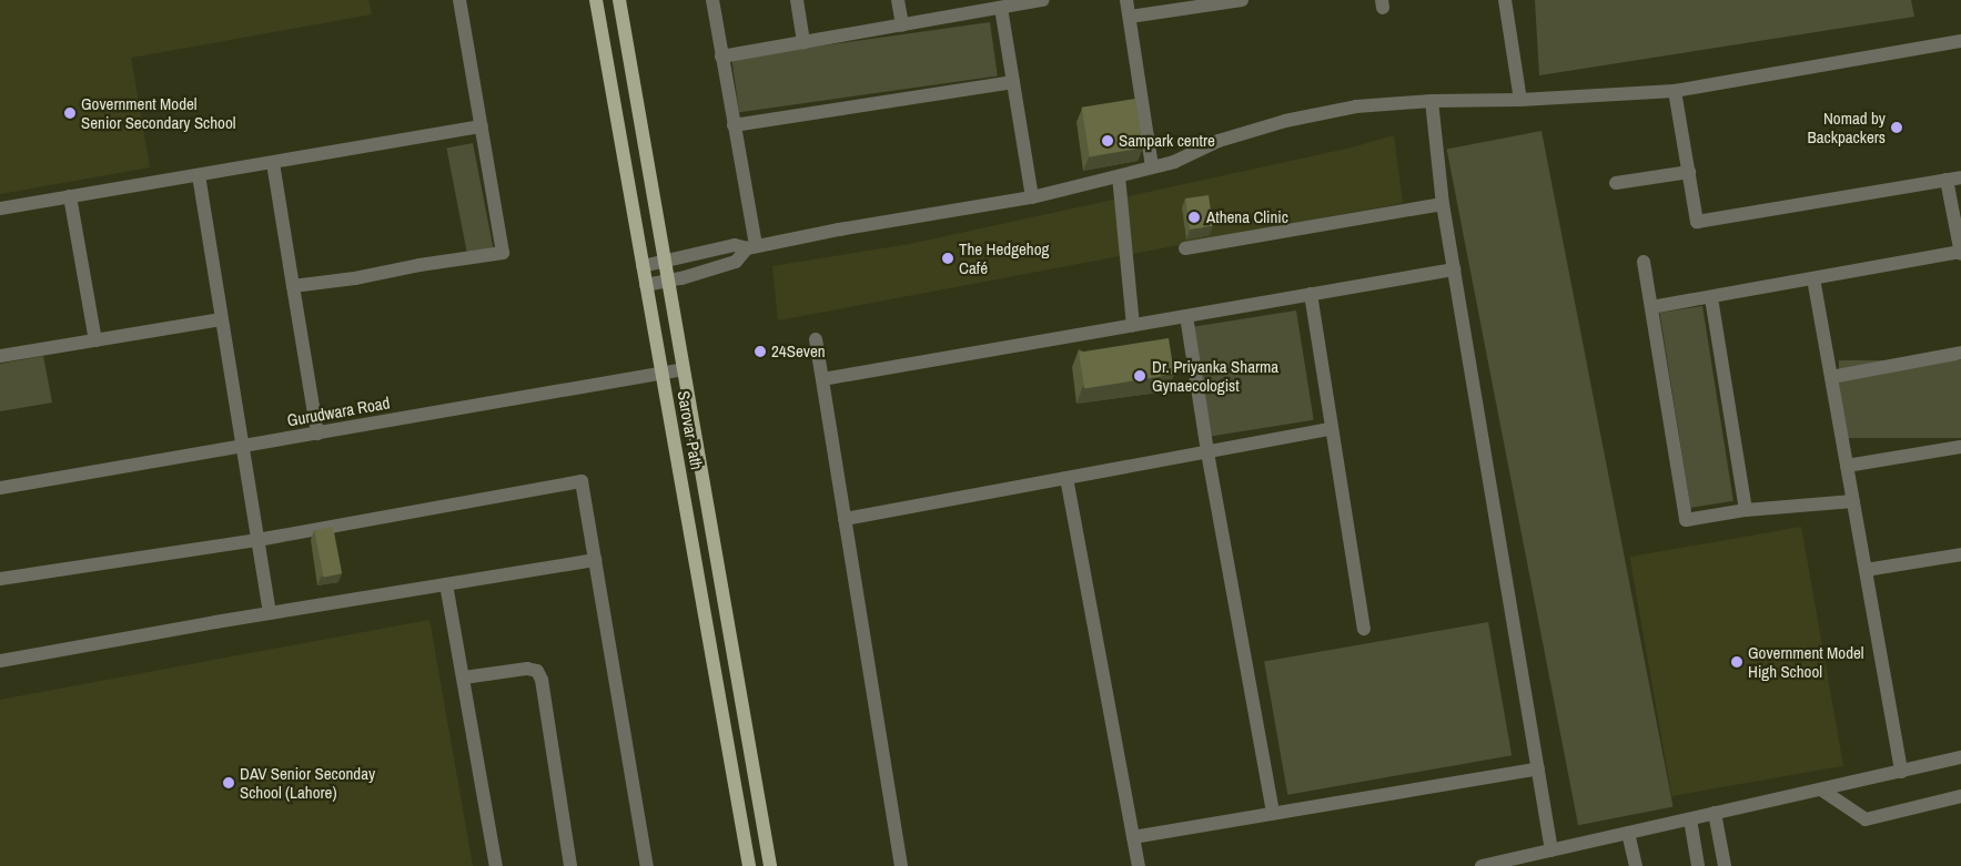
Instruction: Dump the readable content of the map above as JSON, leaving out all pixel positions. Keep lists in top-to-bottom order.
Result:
{
  "streets": {
    "main road": ["Sarovar Path"],
    "street": ["Gurudwara Road"]
  },
  "crossings": [
    ["Gurudwara Road", "Sarovar Path"]
  ],
  "places": [
    "Government Model Senior Secondary School",
    "Nomad by Backpackers",
    "Sampark centre",
    "Athena Clinic",
    "The Hedgehog Café",
    "24Seven",
    "Dr. Priyanka Sharma Gynaecologist",
    "Government Model High School",
    "DAV Senior Seconday School (Lahore)"
  ]
}
